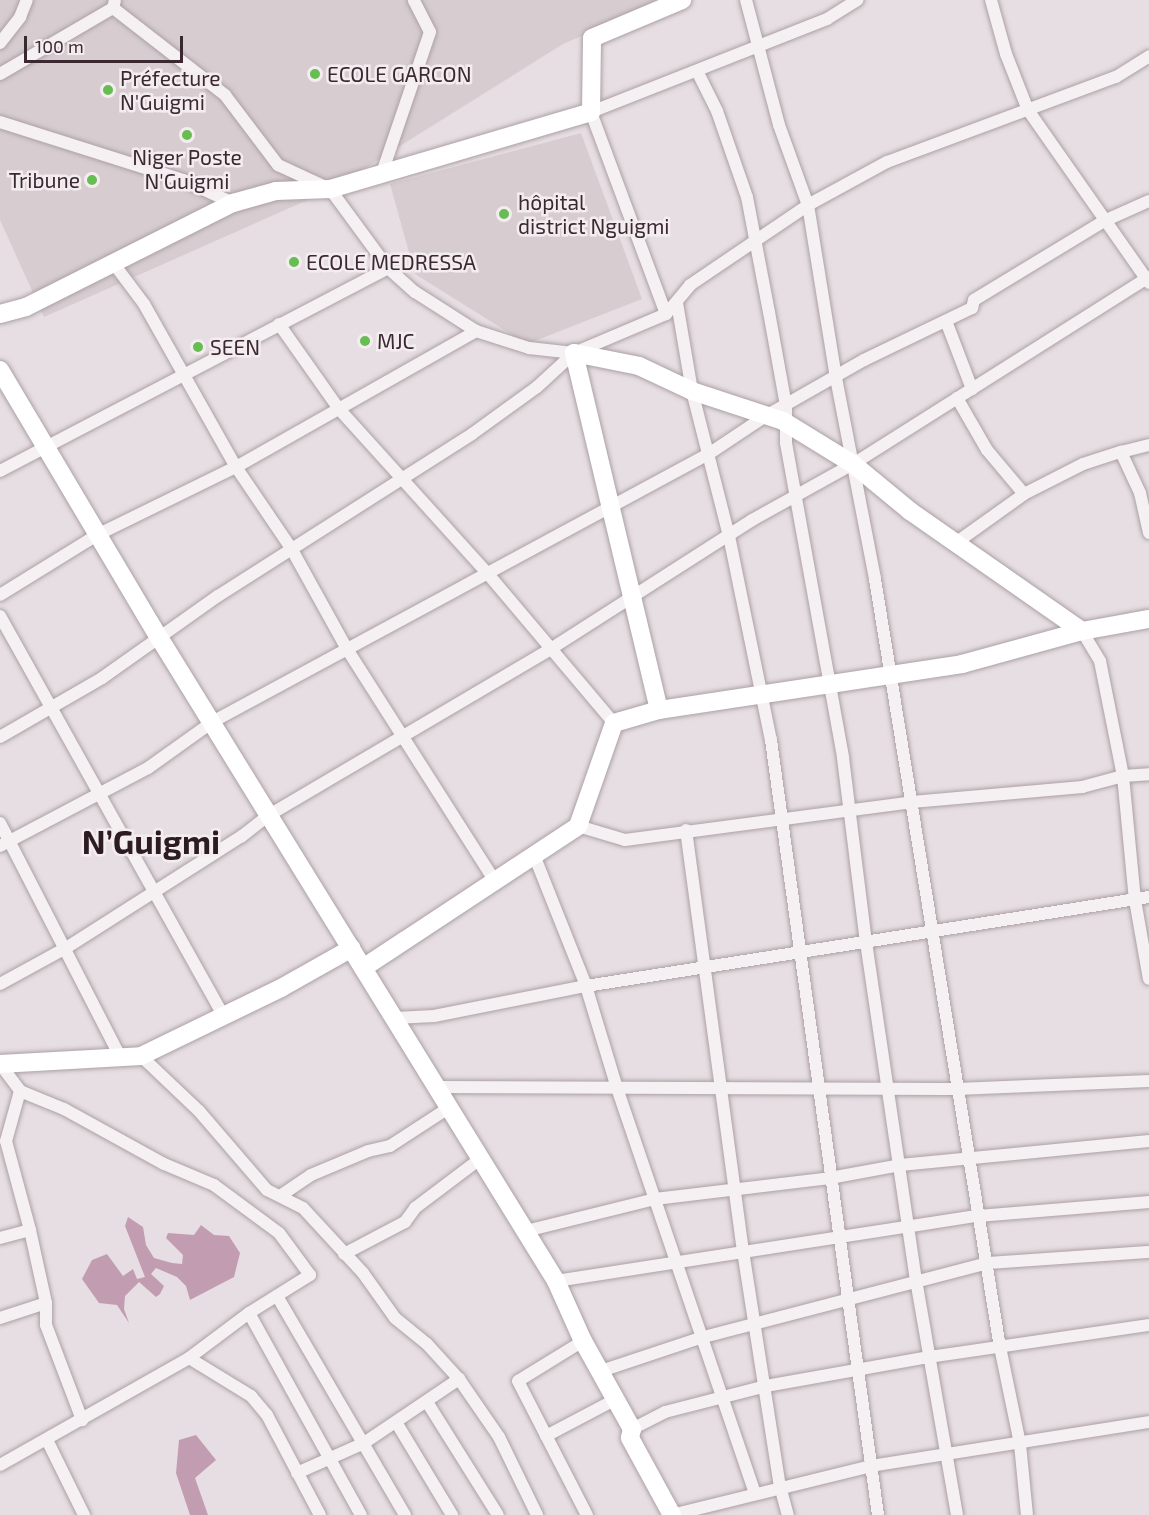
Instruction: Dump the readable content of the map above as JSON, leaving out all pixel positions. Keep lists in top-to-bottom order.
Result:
{
  "districts": ["N’Guigmi"],
  "places": [
    "ECOLE GARCON",
    "Préfecture N'Guigmi",
    "Niger Poste N'Guigmi",
    "Tribune",
    "hôpital district Nguigmi",
    "ECOLE MEDRESSA",
    "MJC",
    "SEEN"
  ],
  "scale_bar": "100 m"
}
